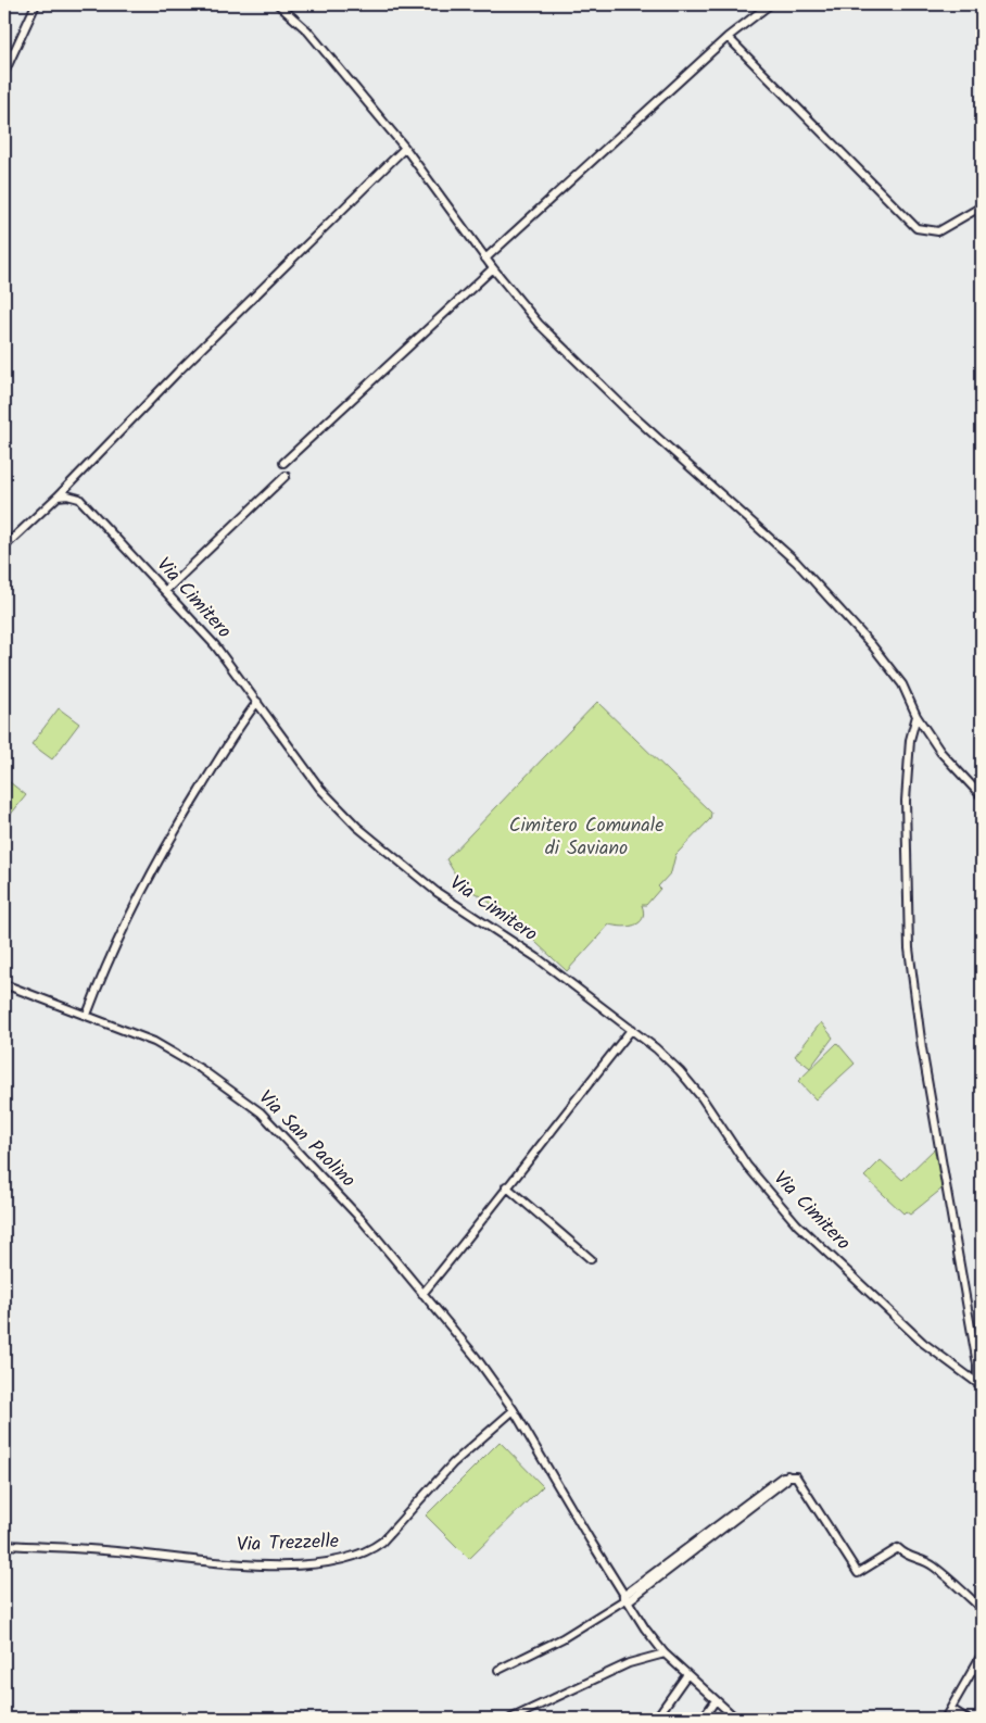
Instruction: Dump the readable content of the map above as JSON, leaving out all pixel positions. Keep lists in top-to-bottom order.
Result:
{
  "streets": {
    "street": ["Via Cimitero", "Via San Paolino", "Via Trezzelle"]
  },
  "crossings": [
    ["Via San Paolino", "Via Trezzelle"]
  ],
  "parks": ["Cimitero Comunale di Saviano"]
}
